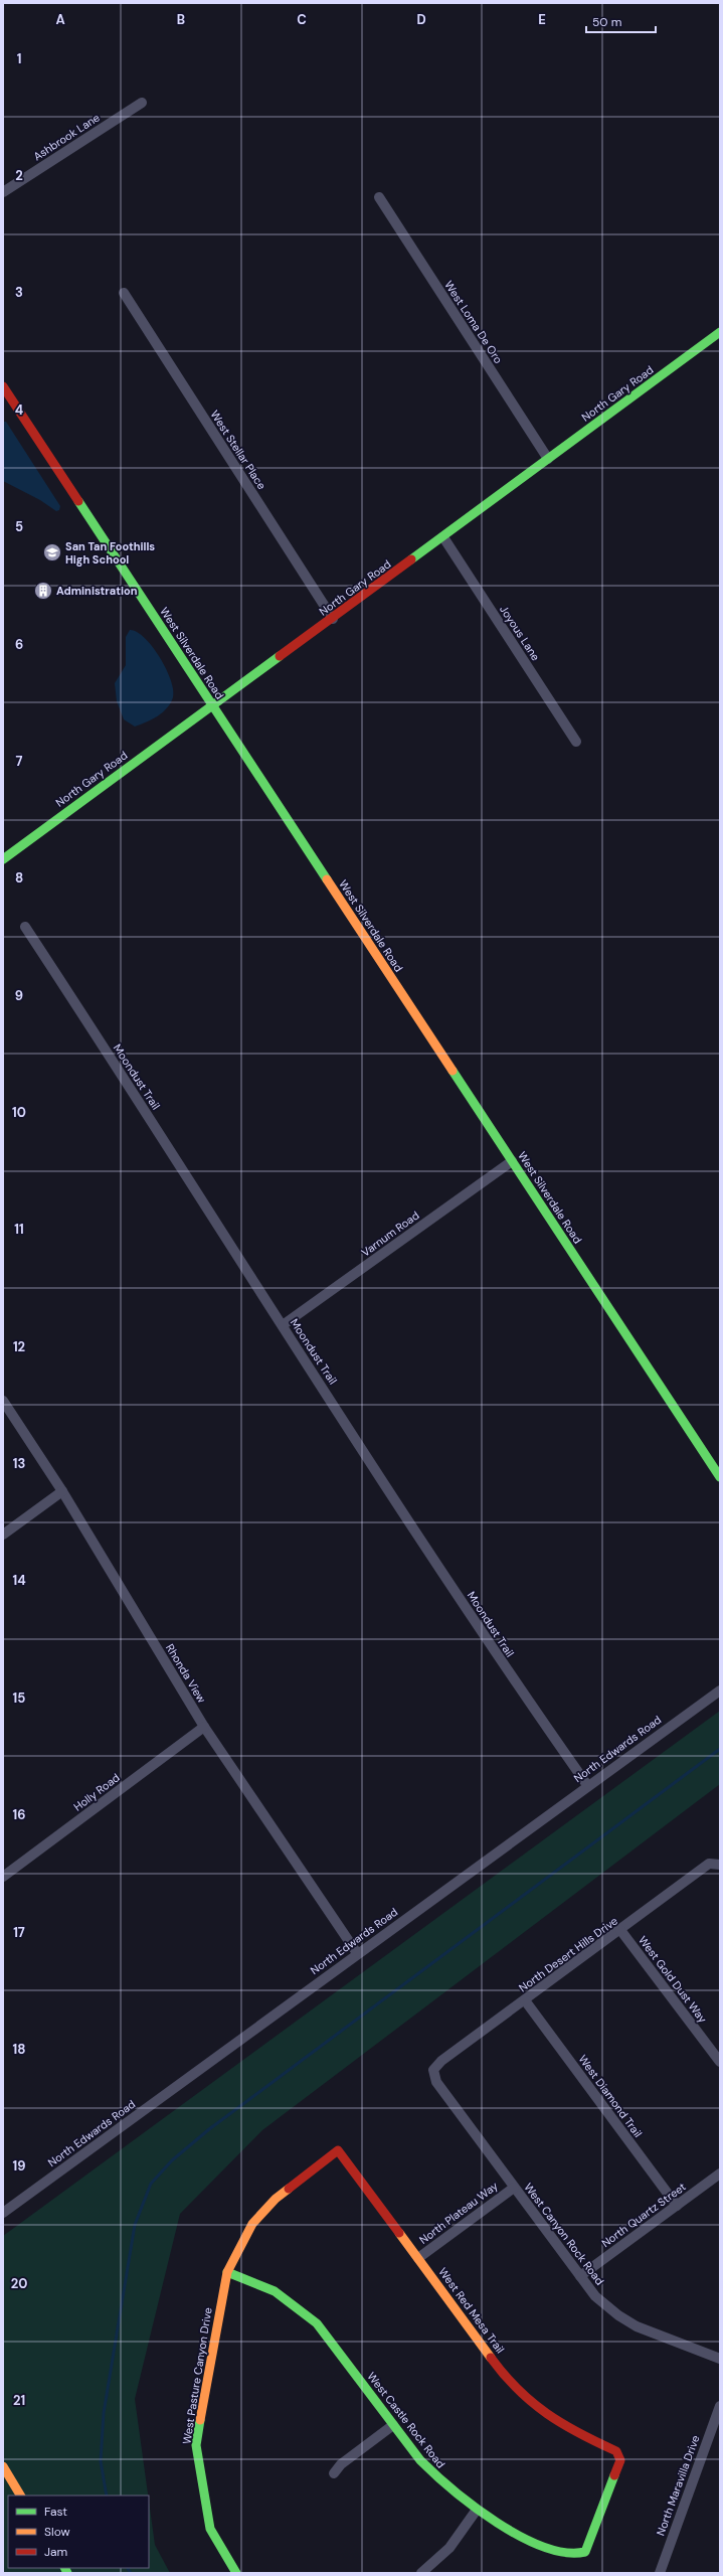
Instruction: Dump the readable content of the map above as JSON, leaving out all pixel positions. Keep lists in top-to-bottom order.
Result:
{
  "streets": {
    "street": [
      "Ashbrook Lane",
      "West Loma De Oro",
      "North Gary Road",
      "West Stellar Place",
      "Joyous Lane",
      "West Silverdale Road",
      "Moondust Trail",
      "Varnum Road",
      "Rhonda View",
      "North Edwards Road",
      "Holly Road",
      "North Desert Hills Drive",
      "West Gold Dust Way",
      "West Diamond Trail",
      "North Plateau Way",
      "North Quartz Street",
      "West Canyon Rock Road",
      "West Red Mesa Trail",
      "West Pasture Canyon Drive",
      "West Castle Rock Road",
      "North Maravilla Drive"
    ]
  },
  "crossings": [
    ["West Loma De Oro", "North Gary Road"],
    ["North Gary Road", "West Stellar Place"],
    ["North Gary Road", "Joyous Lane"],
    ["North Gary Road", "West Silverdale Road"],
    ["West Silverdale Road", "Varnum Road"],
    ["Moondust Trail", "Varnum Road"],
    ["Moondust Trail", "North Edwards Road"],
    ["Rhonda View", "North Edwards Road"],
    ["Rhonda View", "Holly Road"],
    ["North Desert Hills Drive", "West Gold Dust Way"],
    ["North Desert Hills Drive", "West Diamond Trail"],
    ["North Desert Hills Drive", "West Canyon Rock Road"],
    ["West Diamond Trail", "North Quartz Street"],
    ["North Plateau Way", "West Canyon Rock Road"],
    ["North Plateau Way", "West Red Mesa Trail"],
    ["North Quartz Street", "West Canyon Rock Road"],
    ["West Red Mesa Trail", "West Pasture Canyon Drive"],
    ["West Red Mesa Trail", "West Castle Rock Road"],
    ["West Pasture Canyon Drive", "West Castle Rock Road"]
  ],
  "places": {
    "school or university": ["San Tan Foothills High School"],
    "building": ["Administration"]
  },
  "legend": ["Fast", "Slow", "Jam"],
  "scale_bar": "50 m",
  "grid": {
    "columns": [
      "A",
      "B",
      "C",
      "D",
      "E"
    ],
    "rows": [
      "1",
      "2",
      "3",
      "4",
      "5",
      "6",
      "7",
      "8",
      "9",
      "10",
      "11",
      "12",
      "13",
      "14",
      "15",
      "16",
      "17",
      "18",
      "19",
      "20",
      "21"
    ]
  }
}
